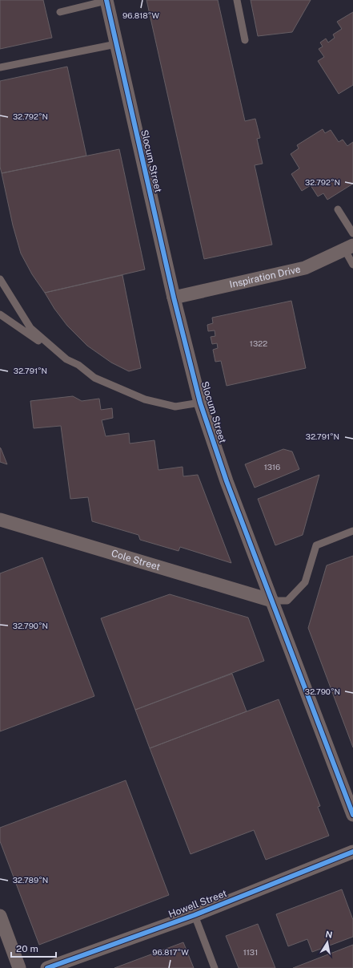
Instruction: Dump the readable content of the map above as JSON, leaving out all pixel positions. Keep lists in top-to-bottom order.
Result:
{
  "streets": {
    "street": [
      "Slocum Street",
      "Inspiration Drive",
      "Cole Street",
      "Howell Street"
    ]
  },
  "crossings": [
    ["Slocum Street", "Inspiration Drive"],
    ["Slocum Street", "Cole Street"]
  ],
  "house_numbers": ["1322", "1316", "1131"],
  "scale_bar": "20 m",
  "north": "top",
  "coordinates": [
    "96.818°W",
    "32.792°N",
    "32.791°N",
    "32.790°N",
    "32.789°N",
    "96.817°W"
  ]
}
